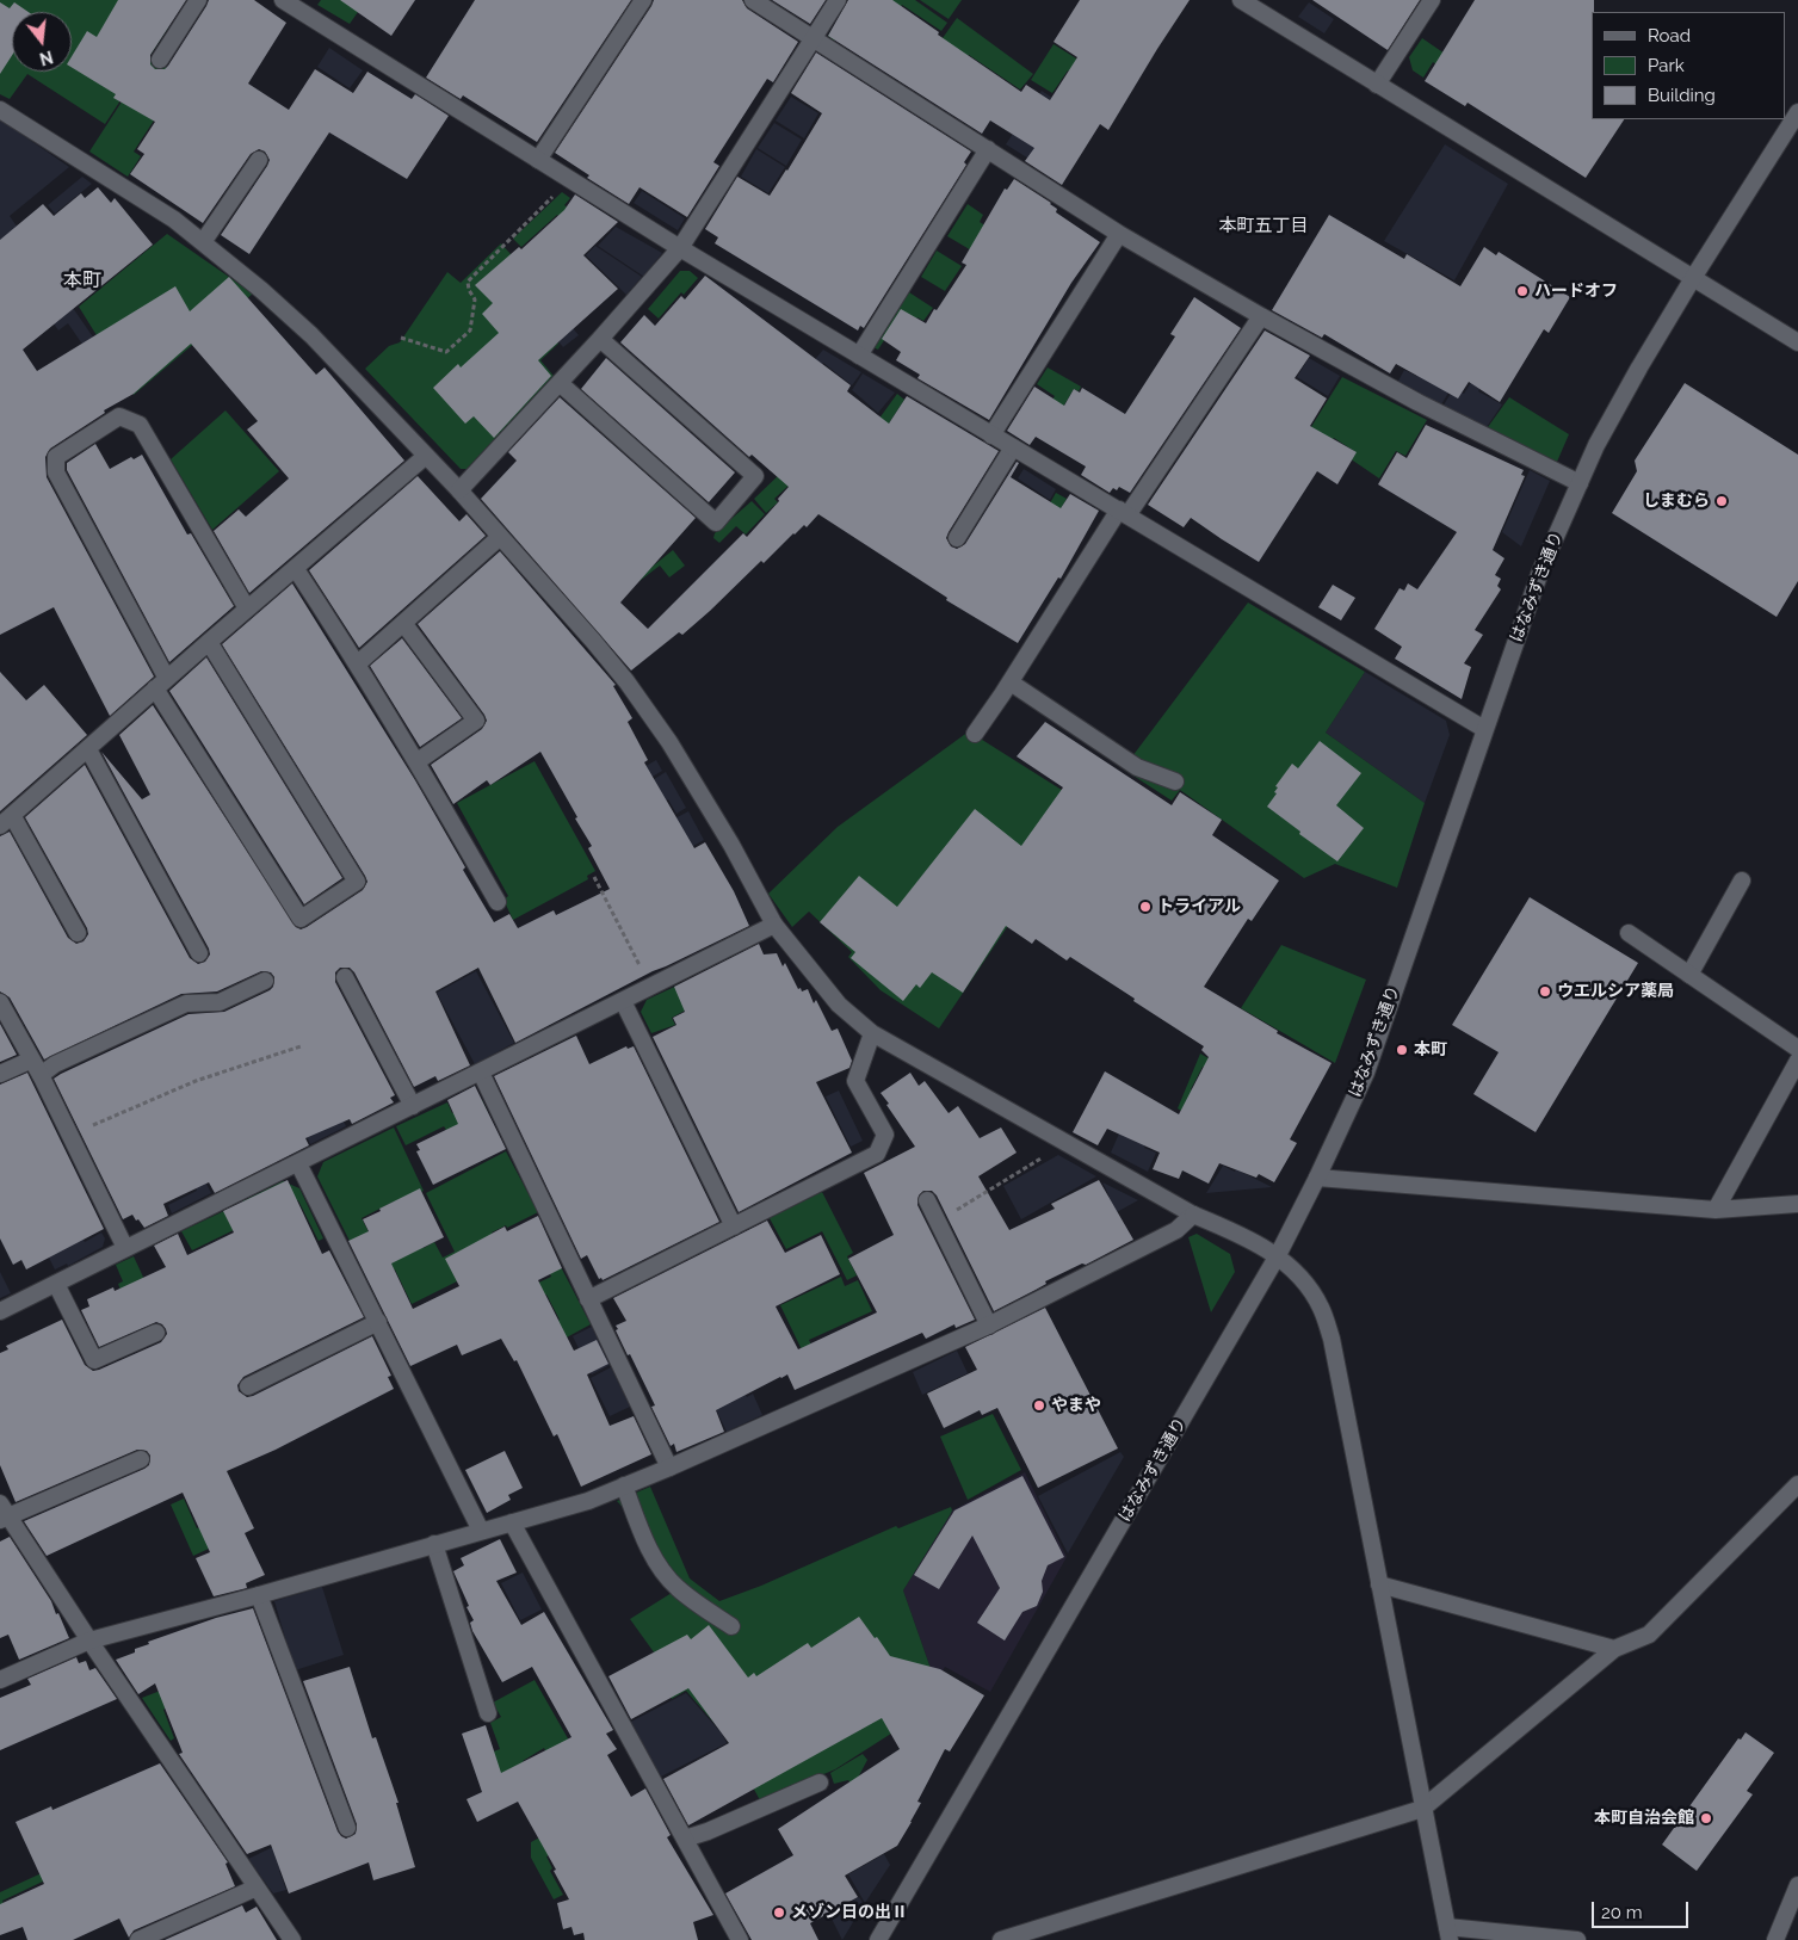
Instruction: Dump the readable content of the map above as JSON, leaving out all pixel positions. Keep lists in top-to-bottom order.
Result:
{
  "streets": {
    "street": ["はなみずき通り"]
  },
  "districts": ["本町五丁目", "本町"],
  "places": [
    "ハードオフ",
    "しまむら",
    "トライアル",
    "ウエルシア薬局",
    "本町",
    "やまや",
    "本町自治会館",
    "メゾン日の出Ⅱ"
  ],
  "legend": ["Road", "Park", "Building"],
  "scale_bar": "20 m",
  "north": "bottom"
}
